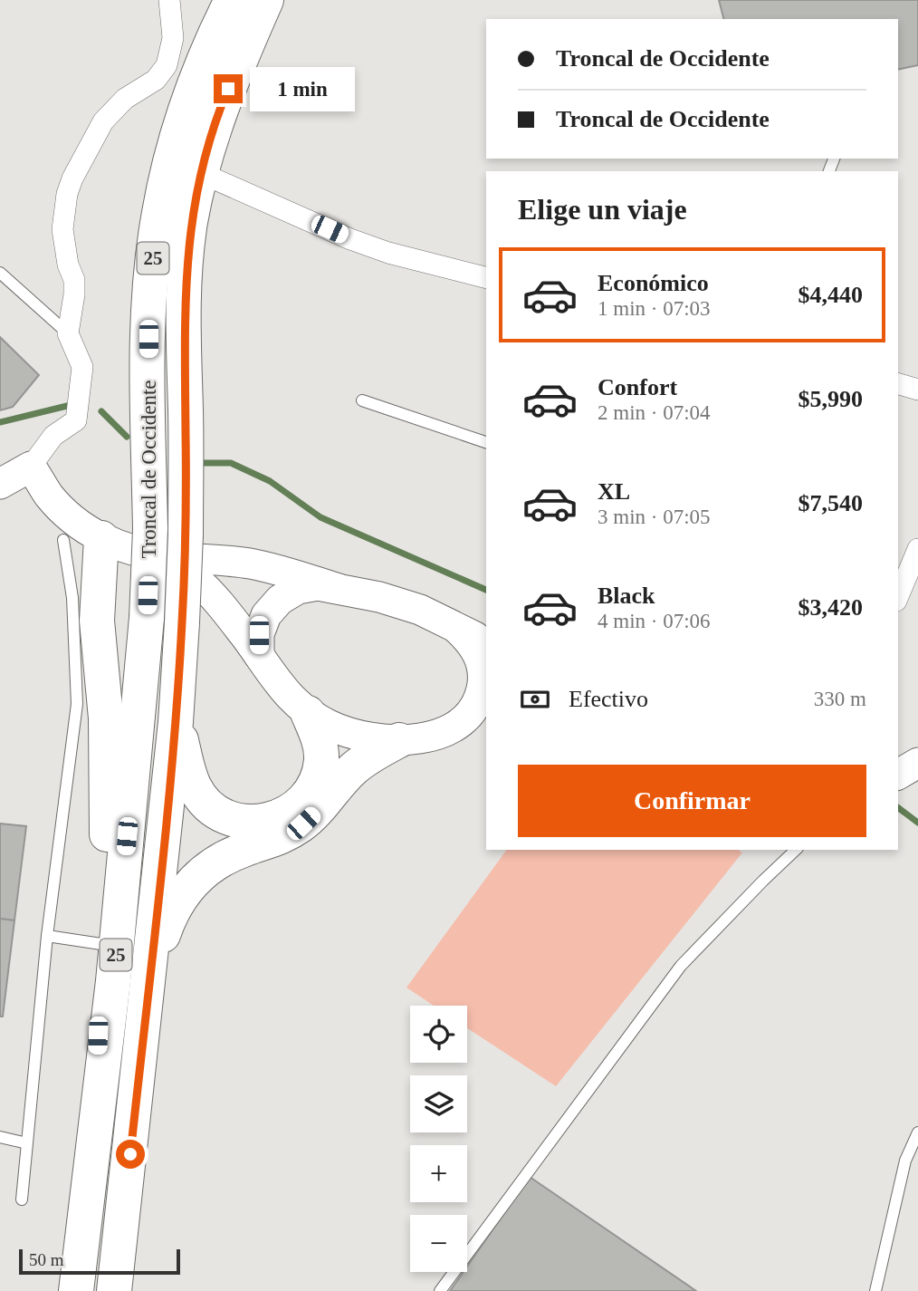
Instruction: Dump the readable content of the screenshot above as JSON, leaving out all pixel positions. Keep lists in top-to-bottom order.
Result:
{
  "streets": {
    "highway": ["25", "Troncal de Occidente"]
  },
  "scale_bar": "50 m",
  "page": {
    "banner": ["Troncal de Occidente", "Troncal de Occidente"],
    "bubble": "1 min",
    "heading": "Elige un viaje",
    "list": [
      {
        "name": "Económico",
        "note": "1 min · 07:03",
        "value": "$4,440"
      },
      {
        "name": "Confort",
        "note": "2 min · 07:04",
        "value": "$5,990"
      },
      {
        "name": "XL",
        "note": "3 min · 07:05",
        "value": "$7,540"
      },
      {
        "name": "Black",
        "note": "4 min · 07:06",
        "value": "$3,420"
      }
    ],
    "pay": ["Efectivo", "330 m"],
    "buttons": "Confirmar",
    "map_buttons": ["+", "−"],
    "scale": "50 m"
  }
}
